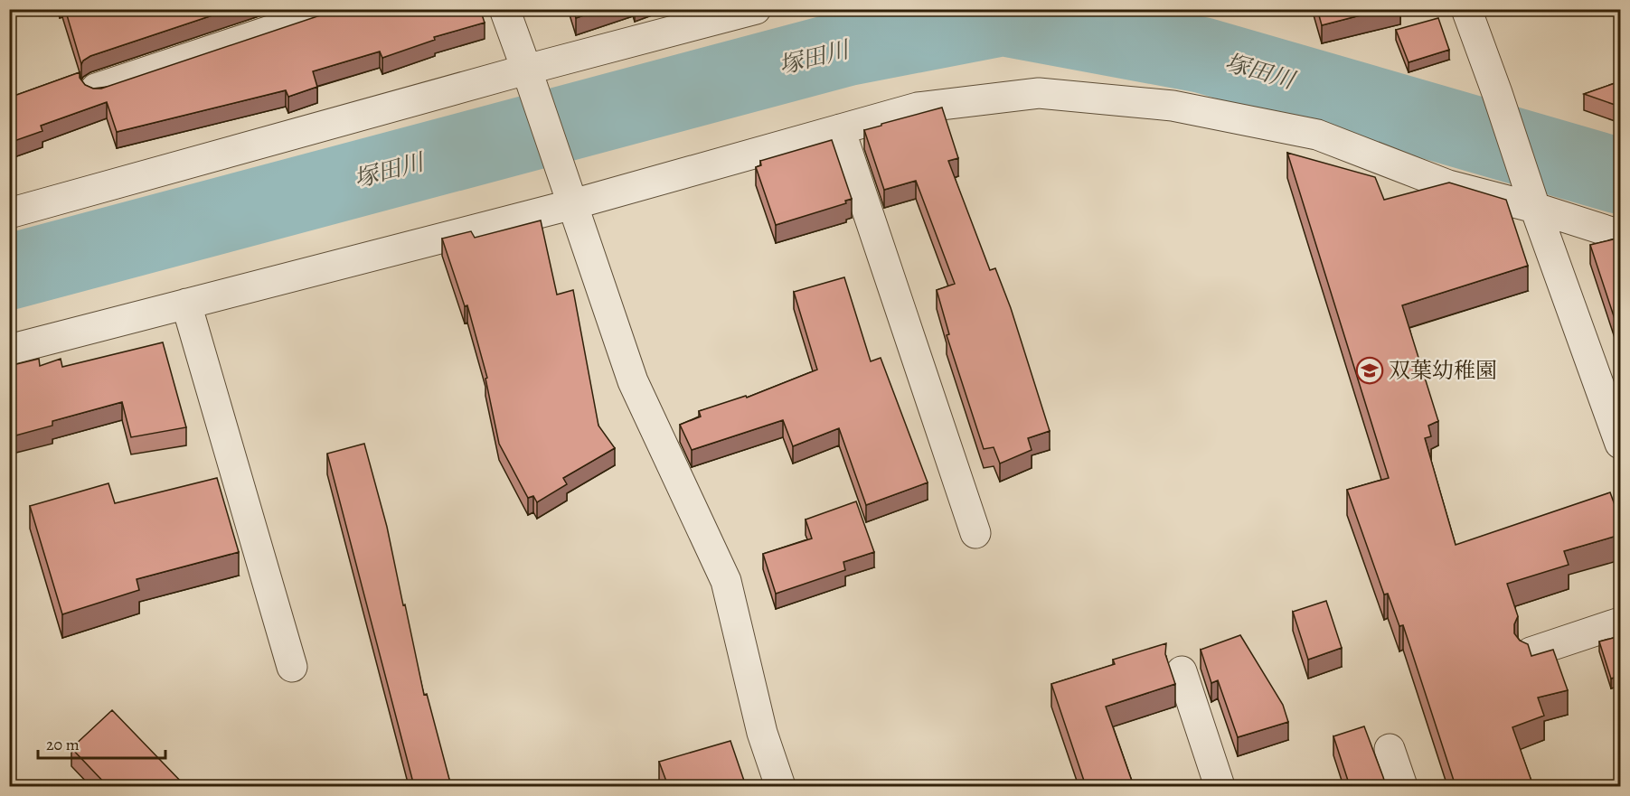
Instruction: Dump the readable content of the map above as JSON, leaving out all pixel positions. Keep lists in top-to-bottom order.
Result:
{
  "water": ["塚田川"],
  "places": {
    "school or university": ["双葉幼稚園"]
  },
  "scale_bar": "20 m"
}
